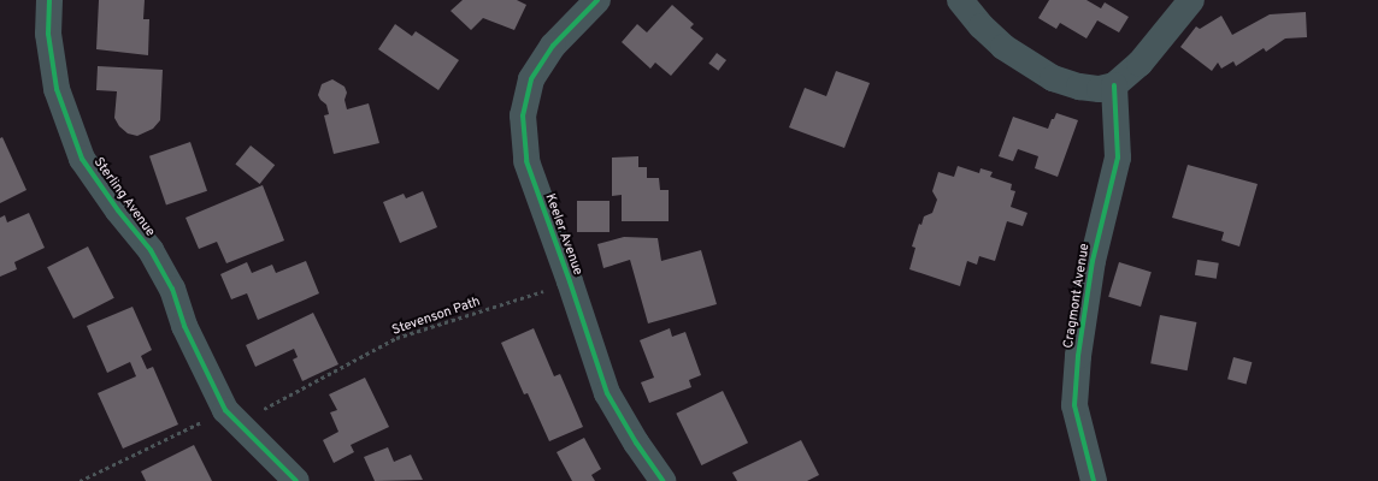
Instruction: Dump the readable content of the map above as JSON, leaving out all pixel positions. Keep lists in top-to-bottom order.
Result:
{
  "streets": {
    "street": ["Sterling Avenue", "Keeler Avenue", "Cragmont Avenue"],
    "path": ["Stevenson Path"]
  },
  "crossings": [
    ["Sterling Avenue", "Stevenson Path"],
    ["Keeler Avenue", "Stevenson Path"]
  ]
}
